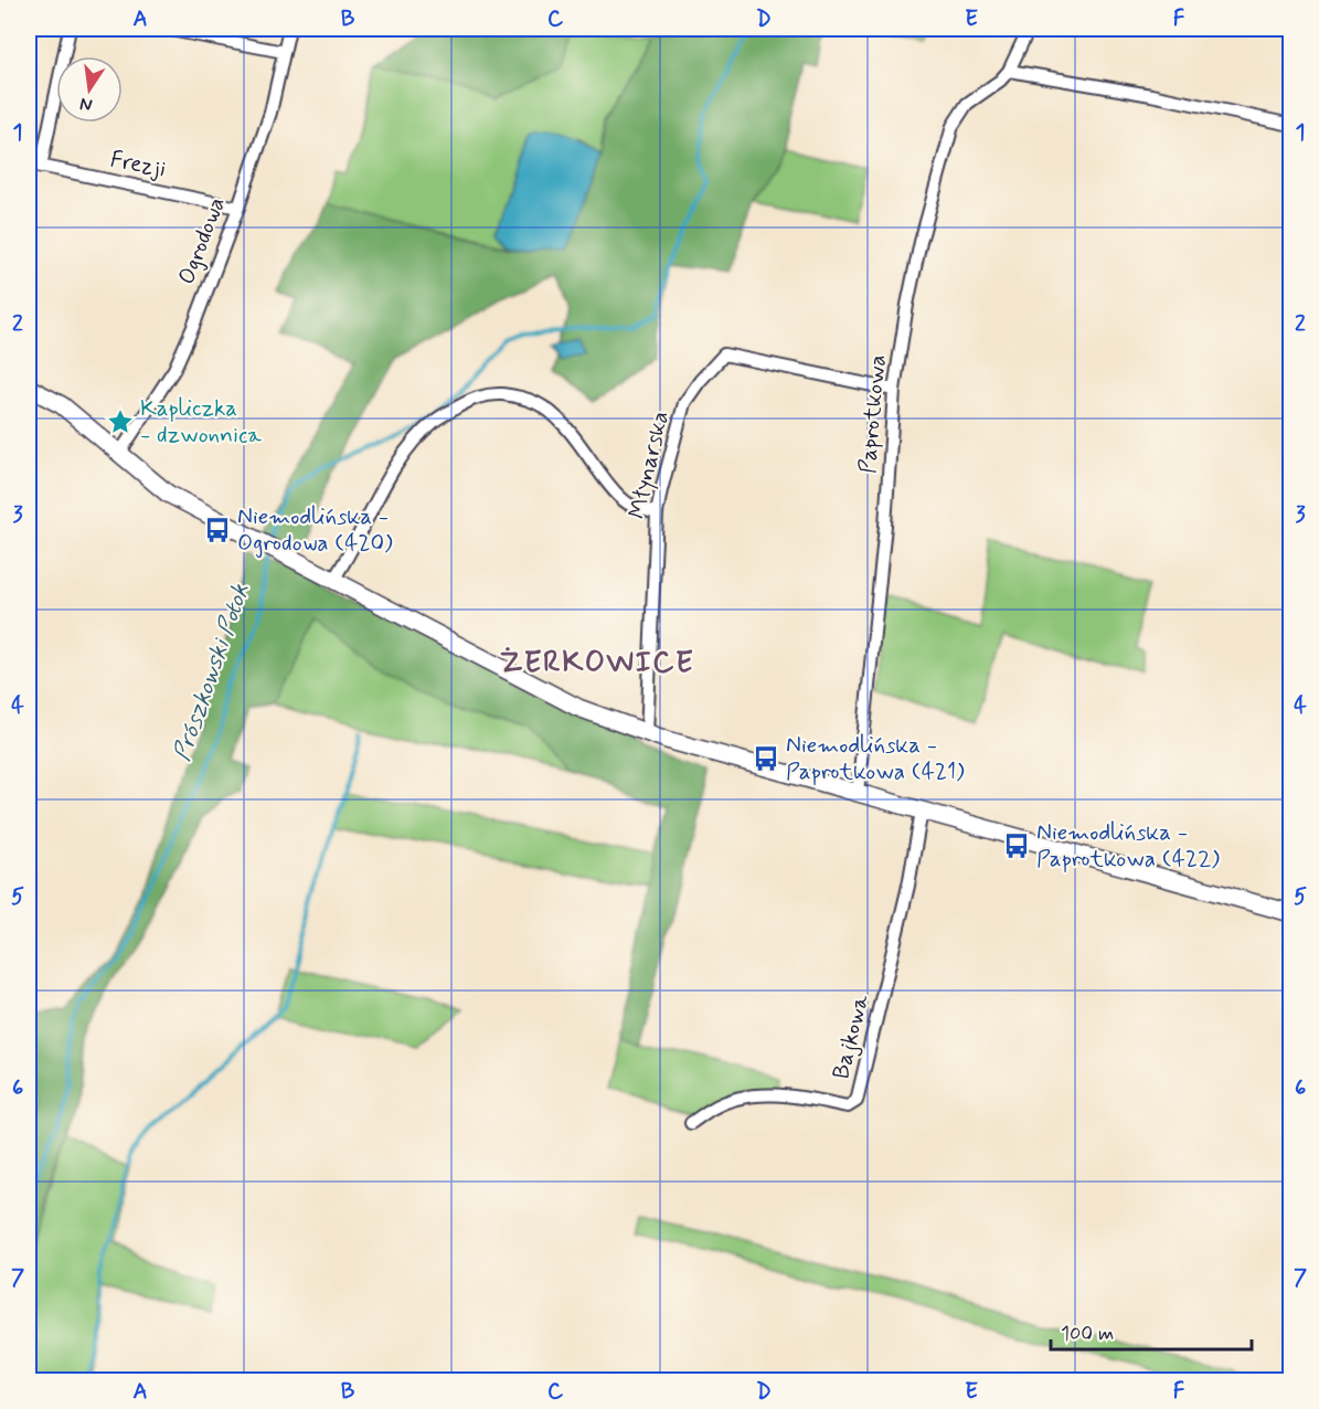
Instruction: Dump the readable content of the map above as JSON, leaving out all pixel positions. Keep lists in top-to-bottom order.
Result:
{
  "streets": {
    "street": [
      "Frezji",
      "Ogrodowa",
      "Paprotkowa",
      "Młynarska",
      "Bajkowa"
    ]
  },
  "crossings": [
    ["Frezji", "Ogrodowa"],
    ["Paprotkowa", "Młynarska"]
  ],
  "districts": ["ŻERKOWICE"],
  "water": ["Prószkowski Potok"],
  "places": {
    "place": ["Kapliczka - dzwonnica"],
    "bus stop": ["Niemodlińska - Ogrodowa (420)", "Niemodlińska - Paprotkowa (421)", "Niemodlińska - Paprotkowa (422)"]
  },
  "scale_bar": "100 m",
  "north": "bottom",
  "grid": {
    "columns": [
      "A",
      "B",
      "C",
      "D",
      "E",
      "F"
    ],
    "rows": [
      "1",
      "2",
      "3",
      "4",
      "5",
      "6",
      "7"
    ]
  }
}
